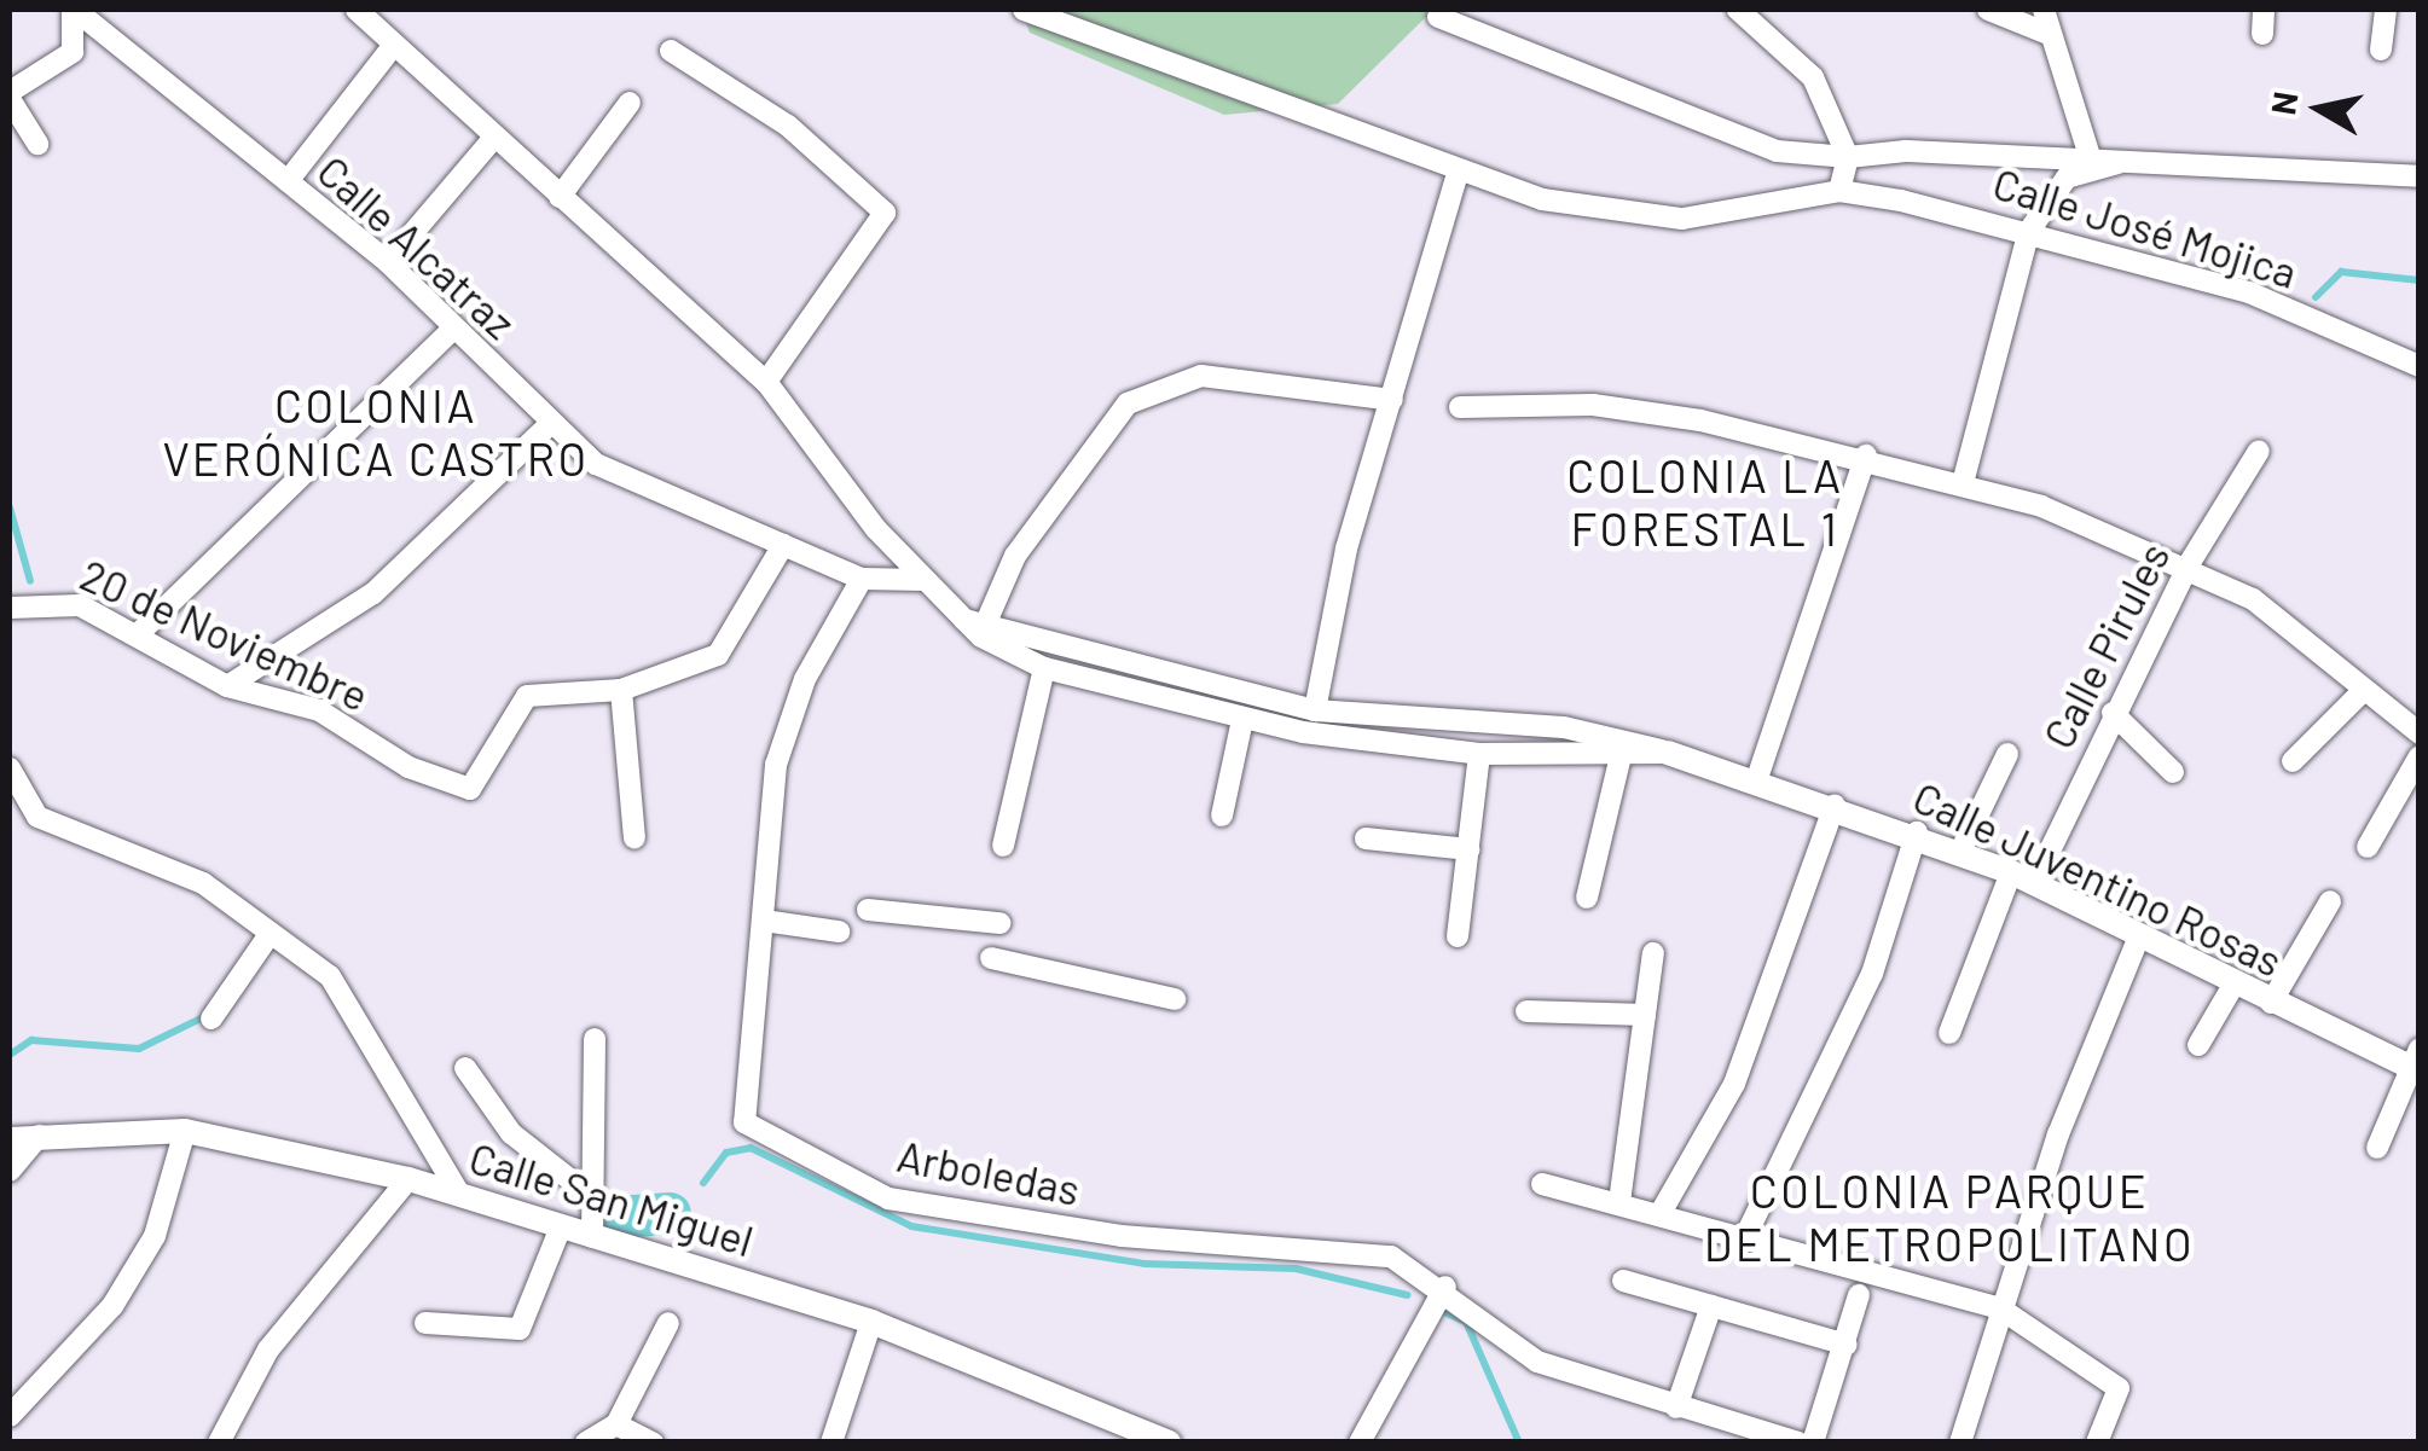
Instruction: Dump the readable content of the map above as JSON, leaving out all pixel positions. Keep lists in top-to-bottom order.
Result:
{
  "streets": {
    "street": [
      "Calle José Mojica",
      "Calle Alcatraz",
      "20 de Noviembre",
      "Calle Pirules",
      "Calle Juventino Rosas",
      "Arboledas",
      "Calle San Miguel"
    ]
  },
  "crossings": [
    ["Calle Pirules", "Calle Juventino Rosas"]
  ],
  "districts": ["COLONIA VERÓNICA CASTRO", "COLONIA LA FORESTAL 1", "COLONIA PARQUE DEL METROPOLITANO"],
  "north": "left"
}
